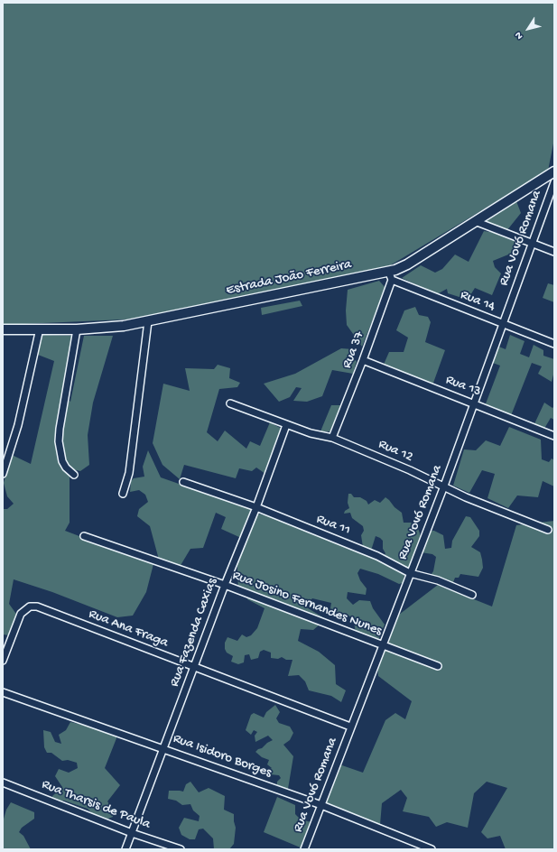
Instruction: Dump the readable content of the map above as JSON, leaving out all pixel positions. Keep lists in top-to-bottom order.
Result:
{
  "streets": {
    "street": [
      "Rua Vovó Romana",
      "Estrada João Ferreira",
      "Rua 14",
      "Rua 37",
      "Rua 13",
      "Rua 12",
      "Rua 11",
      "Rua Josino Fernandes Nunes",
      "Rua Ana Fraga",
      "Rua Fazenda Caxias",
      "Rua Isidoro Borges",
      "Rua Tharsis de Paula"
    ]
  },
  "crossings": [
    ["Rua Vovó Romana", "Rua 14"],
    ["Rua Vovó Romana", "Rua 13"],
    ["Rua Vovó Romana", "Rua 12"],
    ["Rua Vovó Romana", "Rua 11"],
    ["Rua Vovó Romana", "Rua Josino Fernandes Nunes"],
    ["Rua Vovó Romana", "Rua Ana Fraga"],
    ["Rua Vovó Romana", "Rua Isidoro Borges"],
    ["Estrada João Ferreira", "Rua 14"],
    ["Estrada João Ferreira", "Rua 37"],
    ["Rua 14", "Rua 37"],
    ["Rua 37", "Rua 13"],
    ["Rua 37", "Rua 12"],
    ["Rua 12", "Rua Fazenda Caxias"],
    ["Rua 11", "Rua Fazenda Caxias"],
    ["Rua Josino Fernandes Nunes", "Rua Fazenda Caxias"],
    ["Rua Ana Fraga", "Rua Fazenda Caxias"],
    ["Rua Fazenda Caxias", "Rua Isidoro Borges"],
    ["Rua Fazenda Caxias", "Rua Tharsis de Paula"]
  ],
  "north": "bottom left"
}
